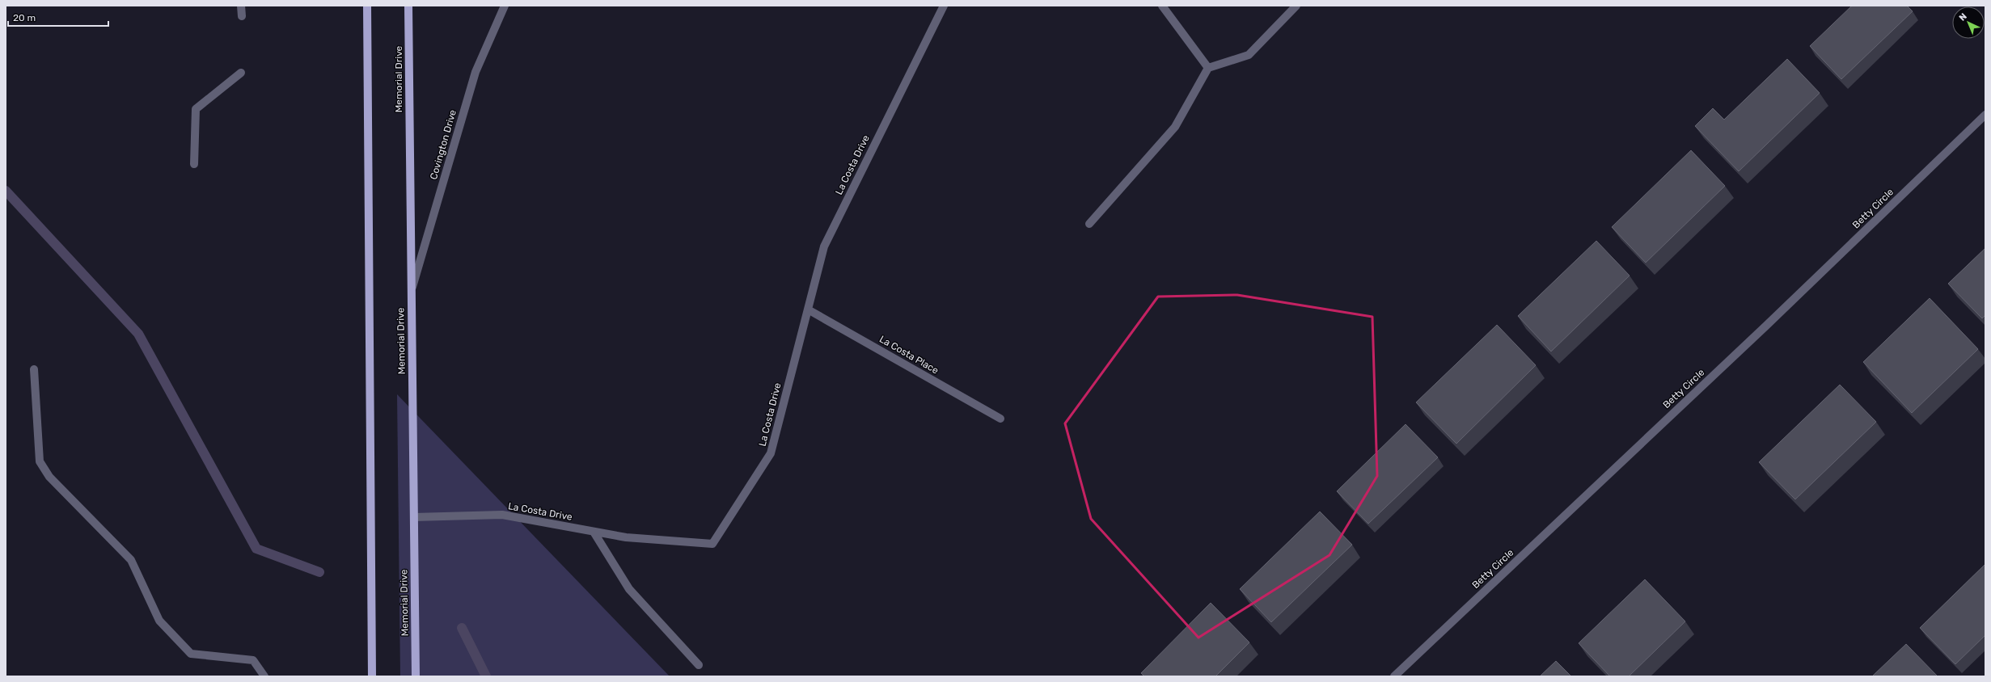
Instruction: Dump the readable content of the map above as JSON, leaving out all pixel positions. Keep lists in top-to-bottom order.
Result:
{
  "streets": {
    "main road": ["Memorial Drive"],
    "street": [
      "Covington Drive",
      "La Costa Drive",
      "Betty Circle",
      "La Costa Place"
    ]
  },
  "crossings": [
    ["Memorial Drive", "Covington Drive"],
    ["Memorial Drive", "La Costa Drive"],
    ["La Costa Drive", "La Costa Place"]
  ],
  "scale_bar": "20 m",
  "north": "top left"
}
